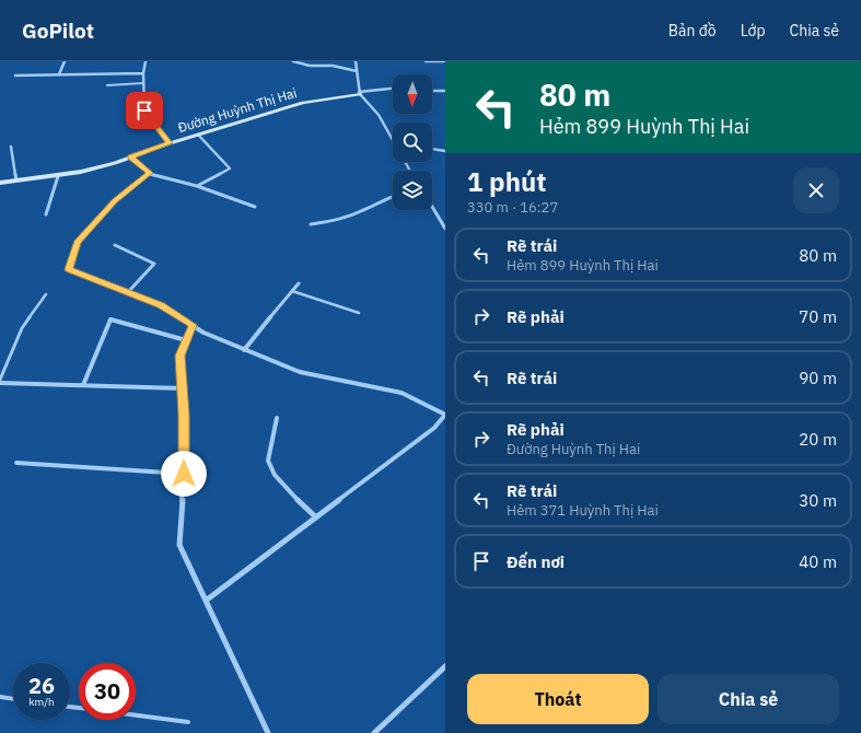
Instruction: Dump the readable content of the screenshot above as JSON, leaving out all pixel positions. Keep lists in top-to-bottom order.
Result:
{
  "streets": {
    "street": ["Đường Huỳnh Thị Hai"]
  },
  "north": "bottom",
  "page": {
    "header": "GoPilot",
    "nav": ["Bản đồ", "Lớp", "Chia sẻ"],
    "turn": ["80 m", "Hẻm 899 Huỳnh Thị Hai"],
    "heading": ["1 phút", "330 m · 16:27"],
    "list": [
      {
        "name": "Rẽ trái",
        "note": "Hẻm 899 Huỳnh Thị Hai",
        "value": "80 m"
      },
      {
        "name": "Rẽ phải",
        "value": "70 m"
      },
      {
        "name": "Rẽ trái",
        "value": "90 m"
      },
      {
        "name": "Rẽ phải",
        "note": "Đường Huỳnh Thị Hai",
        "value": "20 m"
      },
      {
        "name": "Rẽ trái",
        "note": "Hẻm 371 Huỳnh Thị Hai",
        "value": "30 m"
      },
      {
        "name": "Đến nơi",
        "value": "40 m"
      }
    ],
    "speed": "26 km/h",
    "limit": "30",
    "buttons": ["Thoát", "Chia sẻ"]
  }
}
